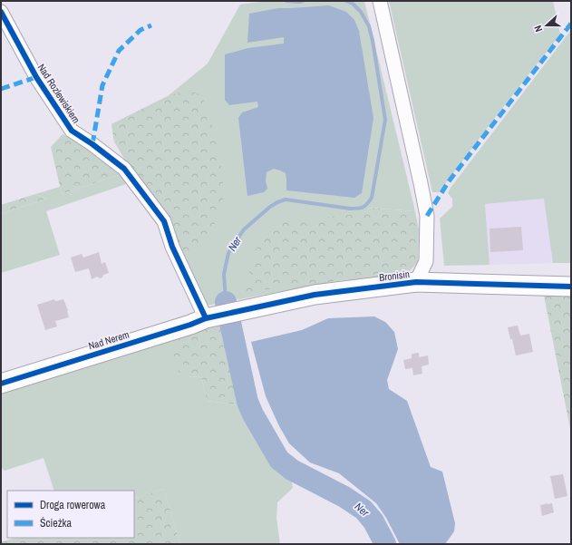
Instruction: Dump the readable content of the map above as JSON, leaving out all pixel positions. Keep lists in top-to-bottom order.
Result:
{
  "streets": {
    "street": ["Nad Rozlewiskiem", "Bronisin", "Nad Nerem"]
  },
  "crossings": [
    ["Nad Rozlewiskiem", "Bronisin"],
    ["Nad Rozlewiskiem", "Nad Nerem"],
    ["Bronisin", "Nad Nerem"]
  ],
  "water": ["Ner"],
  "legend": ["Droga rowerowa", "Ścieżka"],
  "north": "left"
}
